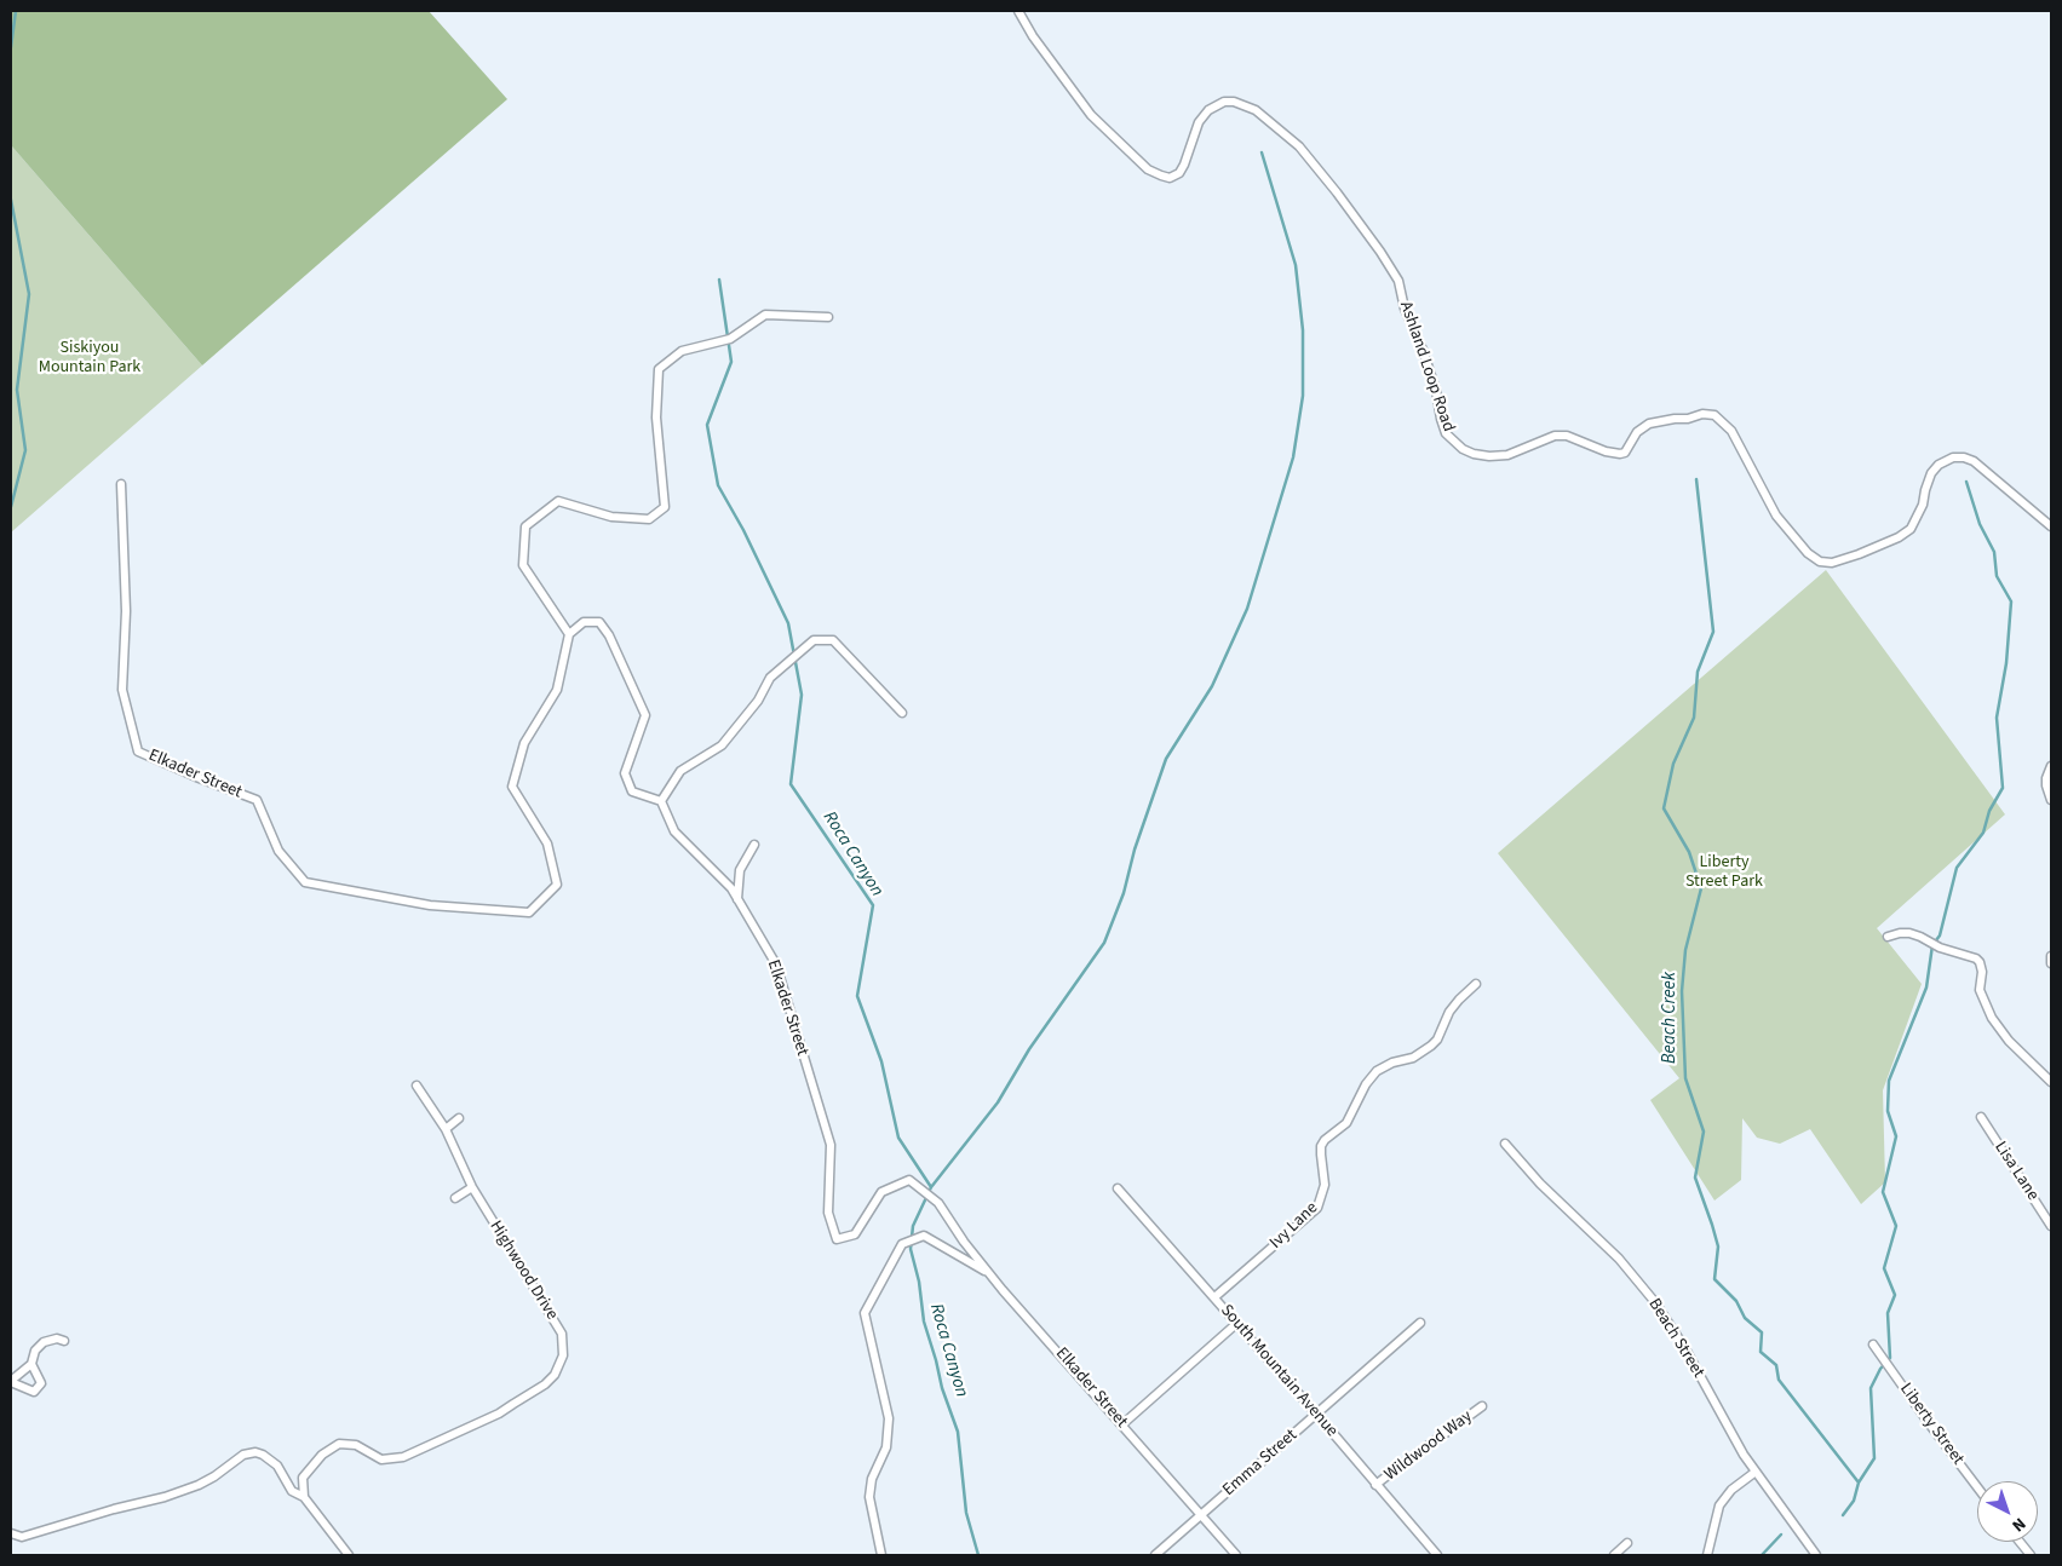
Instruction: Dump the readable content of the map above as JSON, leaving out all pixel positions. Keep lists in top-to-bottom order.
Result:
{
  "streets": {
    "street": [
      "Ashland Loop Road",
      "Elkader Street",
      "Lisa Lane",
      "Ivy Lane",
      "Highwood Drive",
      "Beach Street",
      "South Mountain Avenue",
      "Liberty Street",
      "Wildwood Way",
      "Emma Street"
    ]
  },
  "crossings": [
    ["Elkader Street", "Emma Street"],
    ["Ivy Lane", "South Mountain Avenue"],
    ["South Mountain Avenue", "Wildwood Way"],
    ["South Mountain Avenue", "Emma Street"]
  ],
  "water": ["Roca Canyon", "Beach Creek"],
  "parks": ["Siskiyou Mountain Park", "Liberty Street Park"],
  "north": "bottom right"
}
